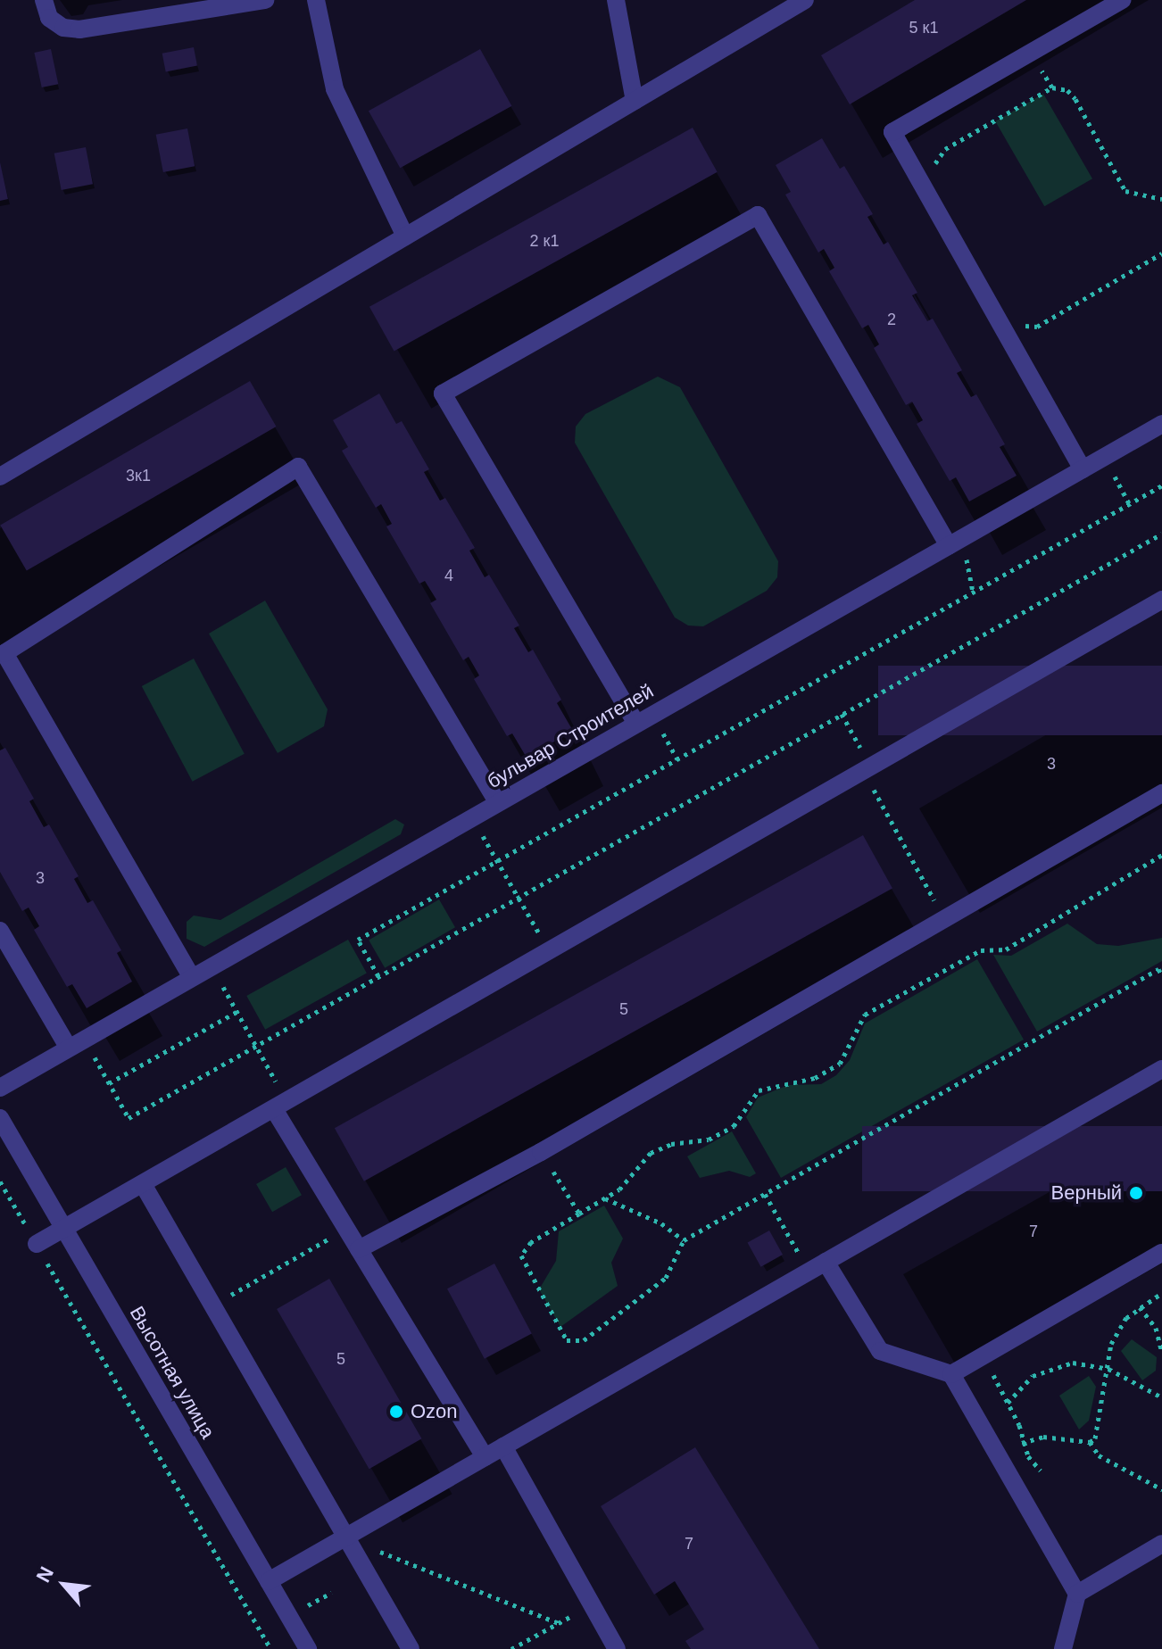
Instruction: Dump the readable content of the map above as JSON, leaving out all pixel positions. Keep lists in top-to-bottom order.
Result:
{
  "streets": {
    "street": ["бульвар Строителей", "Высотная улица"]
  },
  "places": ["Верный", "Ozon"],
  "house_numbers": [
    "5 к1",
    "2 к1",
    "2",
    "3к1",
    "4",
    "3",
    "3",
    "5",
    "7",
    "5",
    "7"
  ],
  "north": "top left"
}
